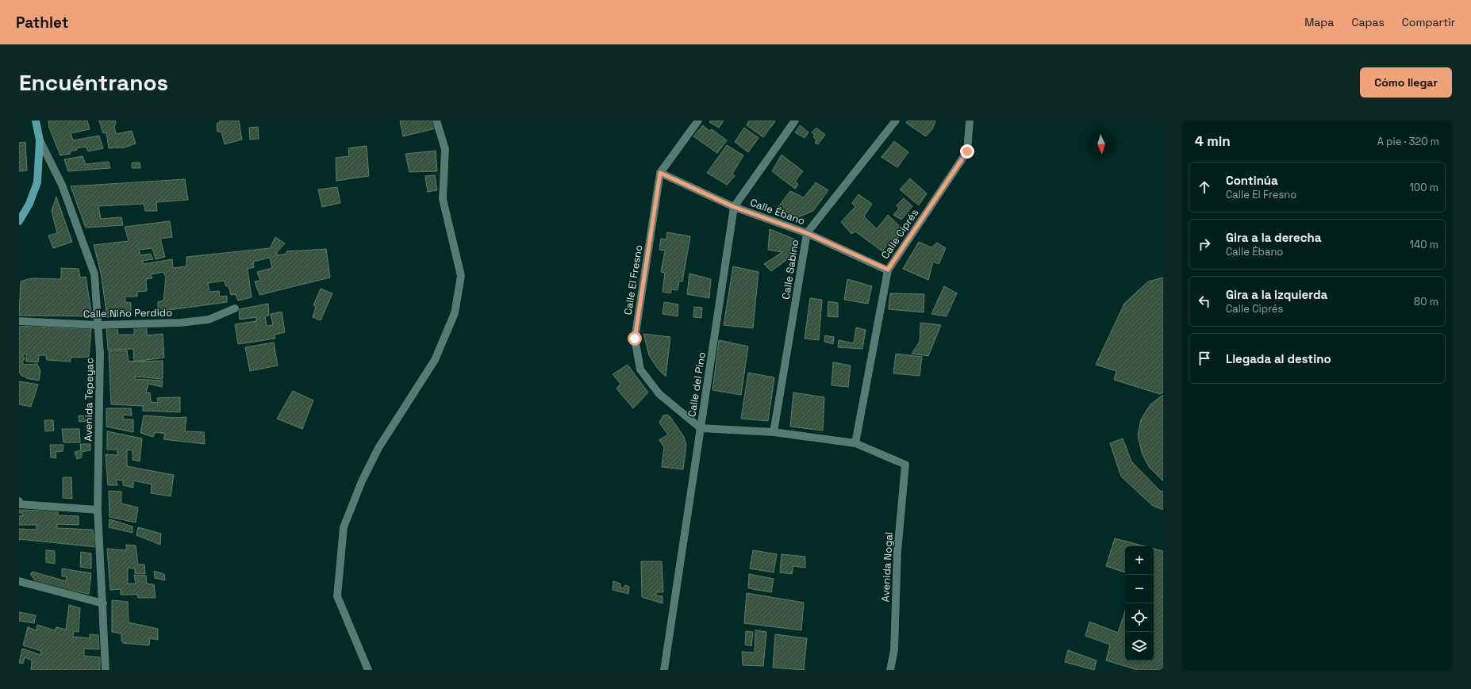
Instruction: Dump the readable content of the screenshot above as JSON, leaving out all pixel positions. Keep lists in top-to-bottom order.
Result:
{
  "streets": {
    "street": [
      "Calle Ébano",
      "Calle Ciprés",
      "Calle Sabino",
      "Calle El Fresno",
      "Calle Niño Perdido",
      "Calle del Pino",
      "Avenida Tepeyac",
      "Avenida Nogal"
    ]
  },
  "crossings": [
    ["Calle Ébano", "Calle Ciprés"],
    ["Calle Ébano", "Calle Sabino"],
    ["Calle Ébano", "Calle El Fresno"],
    ["Calle Ébano", "Calle del Pino"],
    ["Calle Ciprés", "Avenida Nogal"],
    ["Calle El Fresno", "Calle del Pino"],
    ["Calle Niño Perdido", "Avenida Tepeyac"]
  ],
  "north": "bottom",
  "page": {
    "header": "Pathlet",
    "nav": ["Mapa", "Capas", "Compartir"],
    "buttons": "Cómo llegar",
    "title": "Encuéntranos",
    "heading": ["4 min", "A pie · 320 m"],
    "list": [
      ["Continúa", "Calle El Fresno", "100 m"],
      ["Gira a la derecha", "Calle Ébano", "140 m"],
      ["Gira a la izquierda", "Calle Ciprés", "80 m"],
      "Llegada al destino"
    ],
    "map_buttons": ["+", "−"]
  }
}
